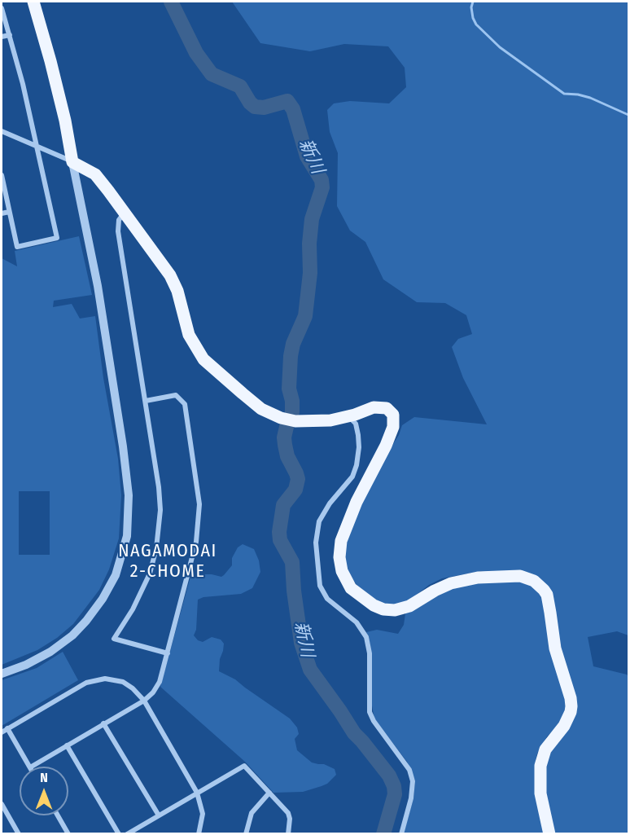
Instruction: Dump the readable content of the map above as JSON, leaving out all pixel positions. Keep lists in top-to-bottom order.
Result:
{
  "districts": ["NAGAMODAI 2-CHOME"],
  "water": ["新川"],
  "north": "top"
}
